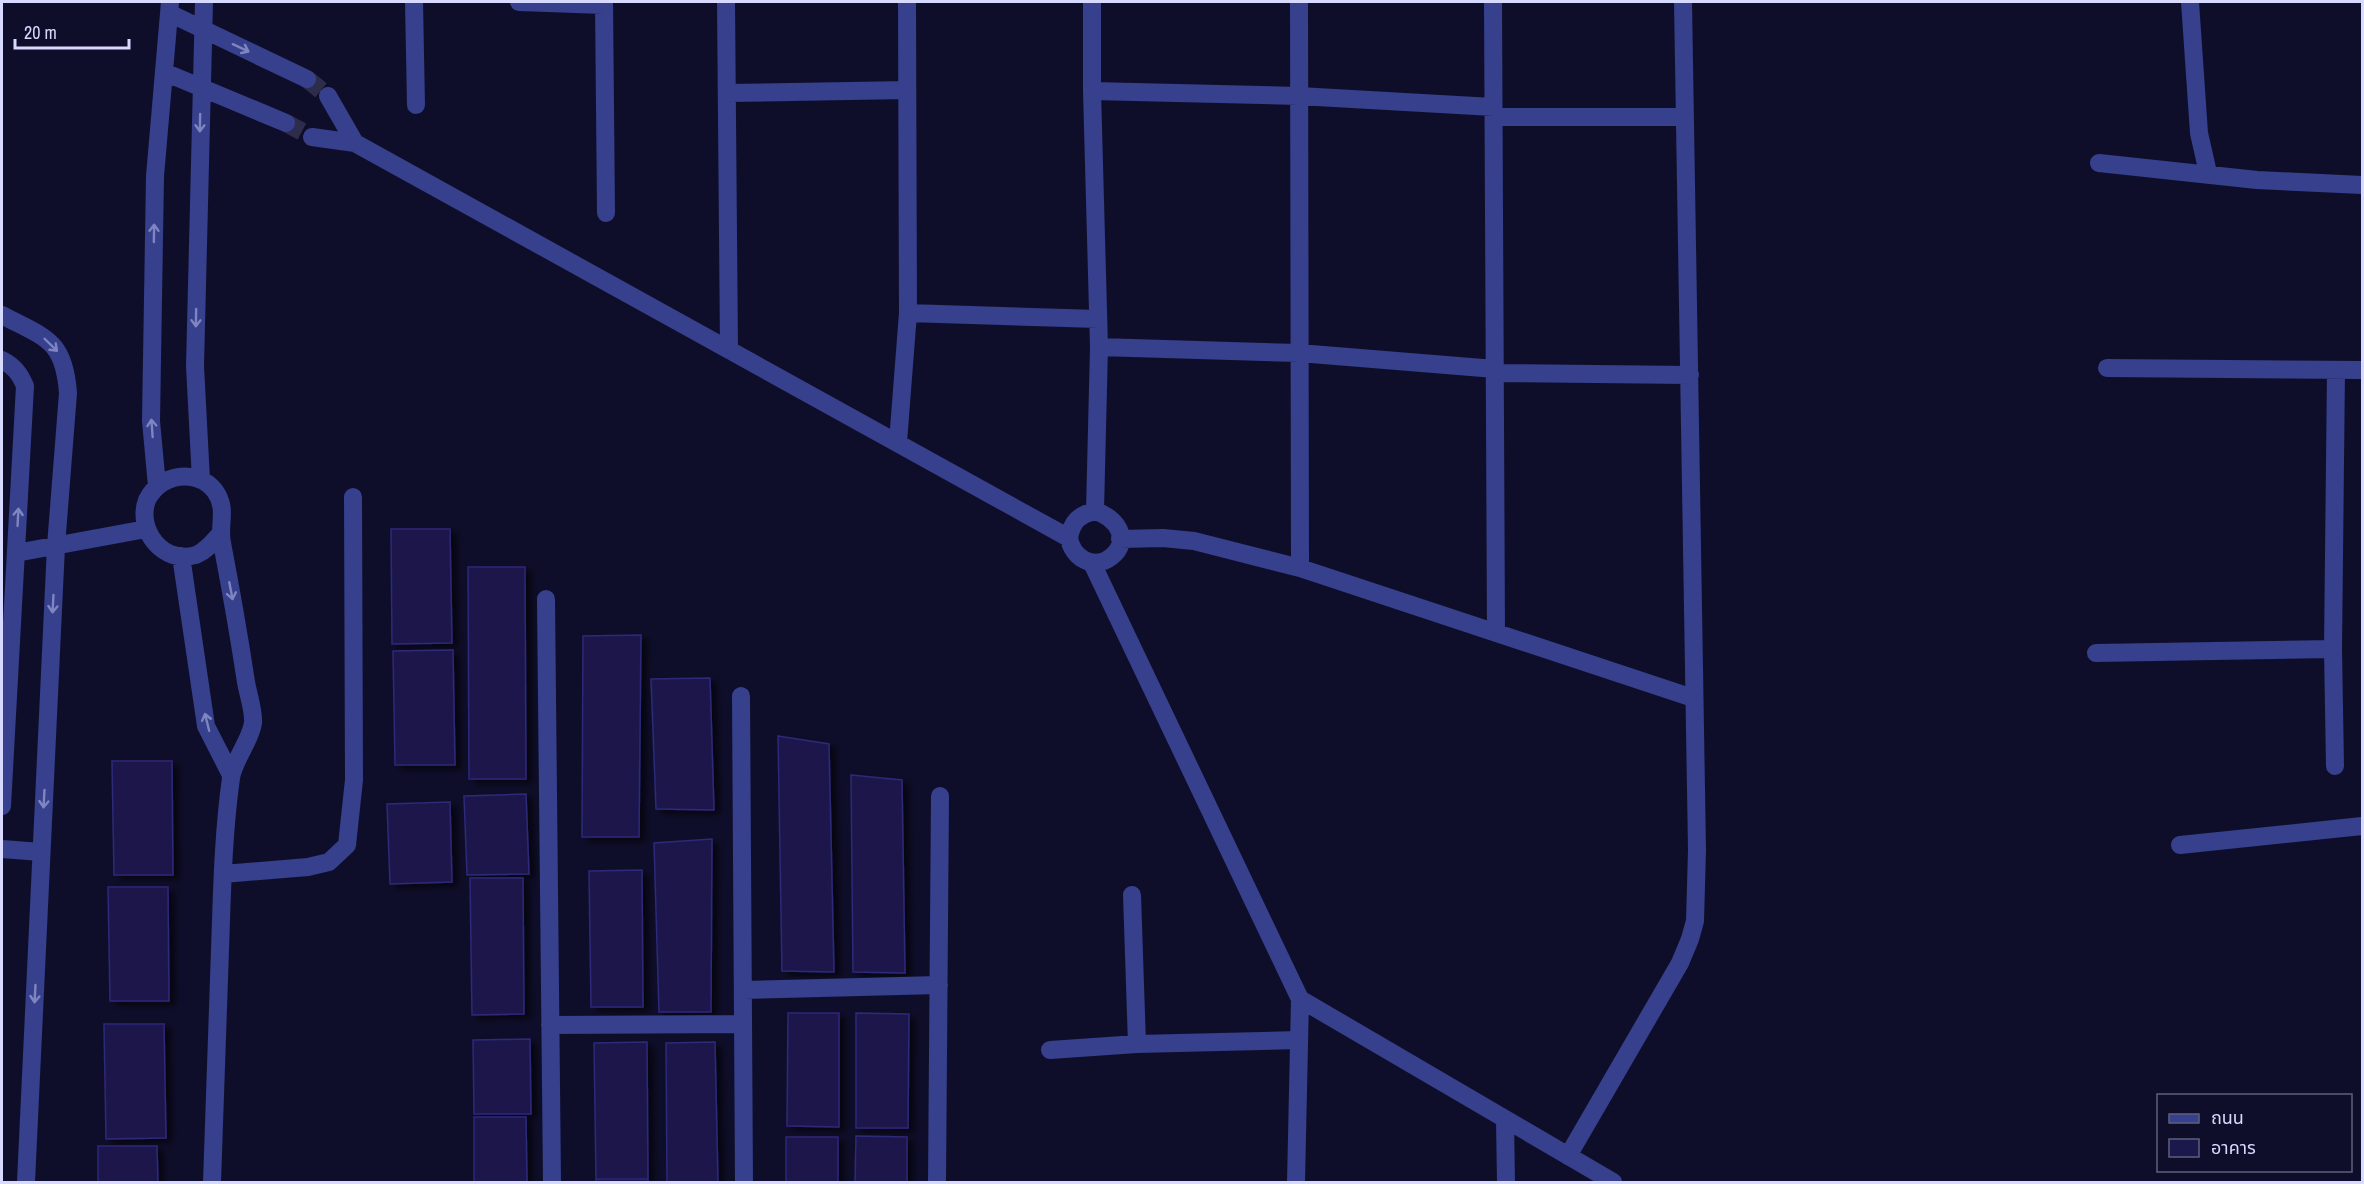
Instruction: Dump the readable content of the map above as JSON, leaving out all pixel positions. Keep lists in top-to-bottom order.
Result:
{
  "legend": ["ถนน", "อาคาร"],
  "scale_bar": "20 m"
}
